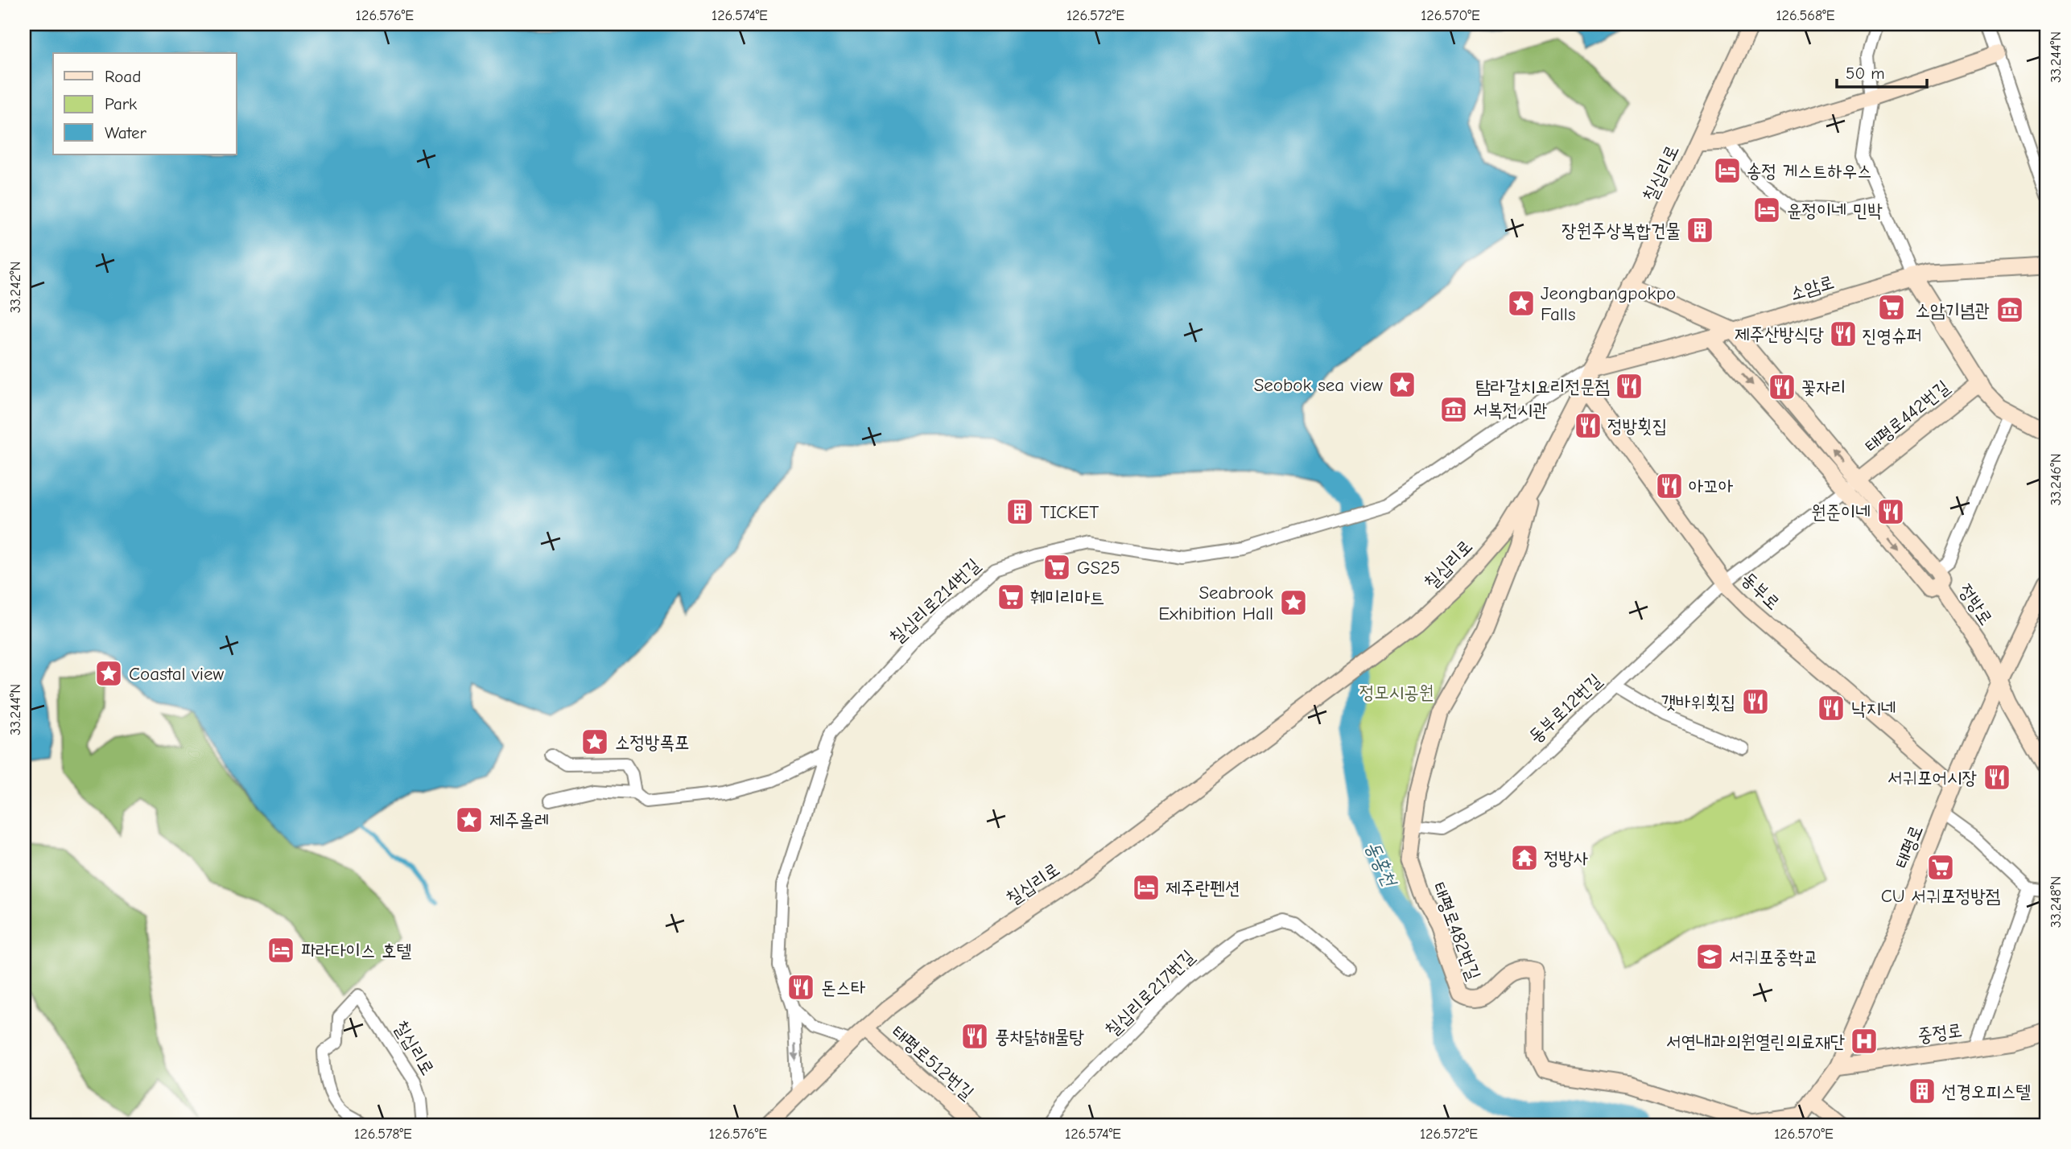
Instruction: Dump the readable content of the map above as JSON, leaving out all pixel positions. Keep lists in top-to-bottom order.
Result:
{
  "streets": {
    "street": [
      "칠십리로",
      "소암로",
      "태평로442번길",
      "동부로",
      "칠십리로214번길",
      "정방로",
      "동부로12번길",
      "태평로",
      "태평로482번길",
      "칠십리로217번길",
      "중정로",
      "태평로512번길"
    ]
  },
  "crossings": [
    ["칠십리로", "소암로"],
    ["칠십리로", "동부로"],
    ["칠십리로", "칠십리로214번길"],
    ["칠십리로", "태평로482번길"],
    ["칠십리로", "태평로512번길"],
    ["소암로", "태평로442번길"],
    ["소암로", "칠십리로214번길"],
    ["소암로", "정방로"],
    ["태평로442번길", "정방로"],
    ["동부로", "동부로12번길"],
    ["동부로", "태평로"],
    ["정방로", "태평로"],
    ["동부로12번길", "태평로482번길"],
    ["태평로", "태평로482번길"],
    ["태평로", "중정로"]
  ],
  "water": ["동홍천"],
  "parks": ["정모시공원"],
  "places": {
    "hotel": [
      "송정 게스트하우스",
      "윤정이네 민박",
      "제주란펜션",
      "파라다이스 호텔"
    ],
    "building": ["장원주상복합건물", "TICKET", "선경오피스텔"],
    "place": [
      "Jeongbangpokpo Falls",
      "Seobok sea view",
      "Seabrook Exhibition Hall",
      "Coastal view",
      "소정방폭포",
      "제주올레"
    ],
    "supermarket": [
      "진영슈퍼",
      "GS25",
      "훼미리마트",
      "CU 서귀포정방점"
    ],
    "museum": ["소암기념관", "서복전시관"],
    "restaurant": [
      "제주산방식당",
      "탐라갈치요리전문점",
      "꽃자리",
      "정방횟집",
      "아꼬아",
      "원준이네",
      "갯바위횟집",
      "낙지네",
      "서귀포어시장",
      "돈스타",
      "풍차닭해물탕"
    ],
    "temple": ["정방사"],
    "school or university": ["서귀포중학교"],
    "hospital": ["서연내과의원열린의료재단"]
  },
  "legend": ["Road", "Park", "Water"],
  "scale_bar": "50 m",
  "coordinates": [
    "126.576°E",
    "126.574°E",
    "126.572°E",
    "126.570°E",
    "126.568°E",
    "33.244°N",
    "33.242°N",
    "33.246°N",
    "33.248°N",
    "126.578°E"
  ]
}
